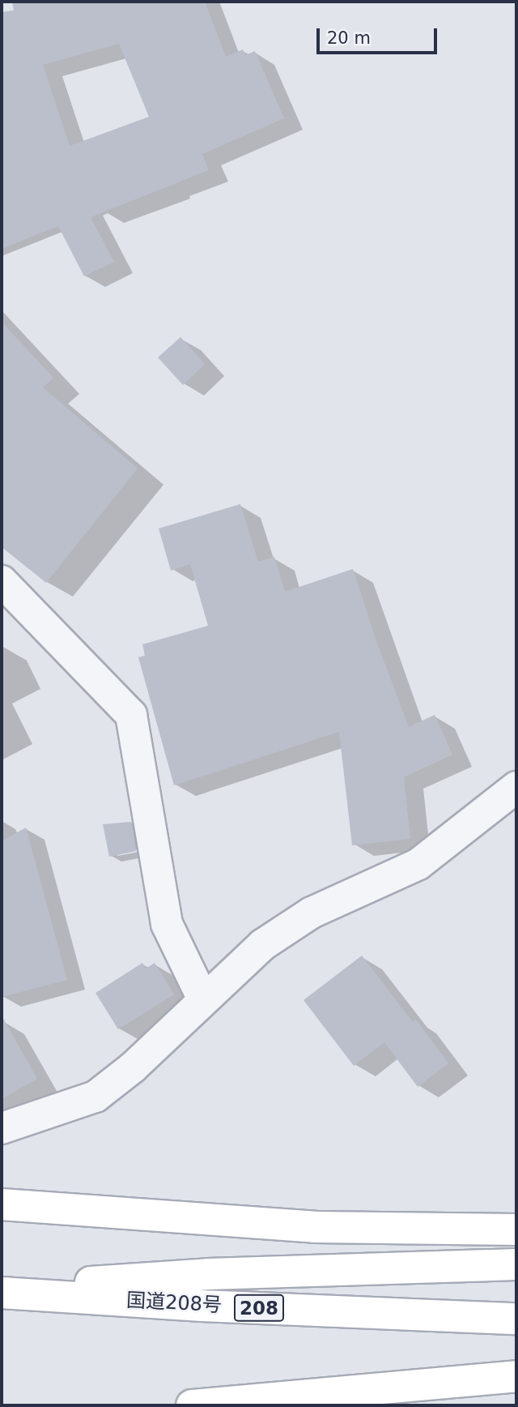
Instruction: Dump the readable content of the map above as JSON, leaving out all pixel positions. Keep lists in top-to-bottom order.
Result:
{
  "streets": {
    "highway": ["国道208号", "208"]
  },
  "scale_bar": "20 m"
}
